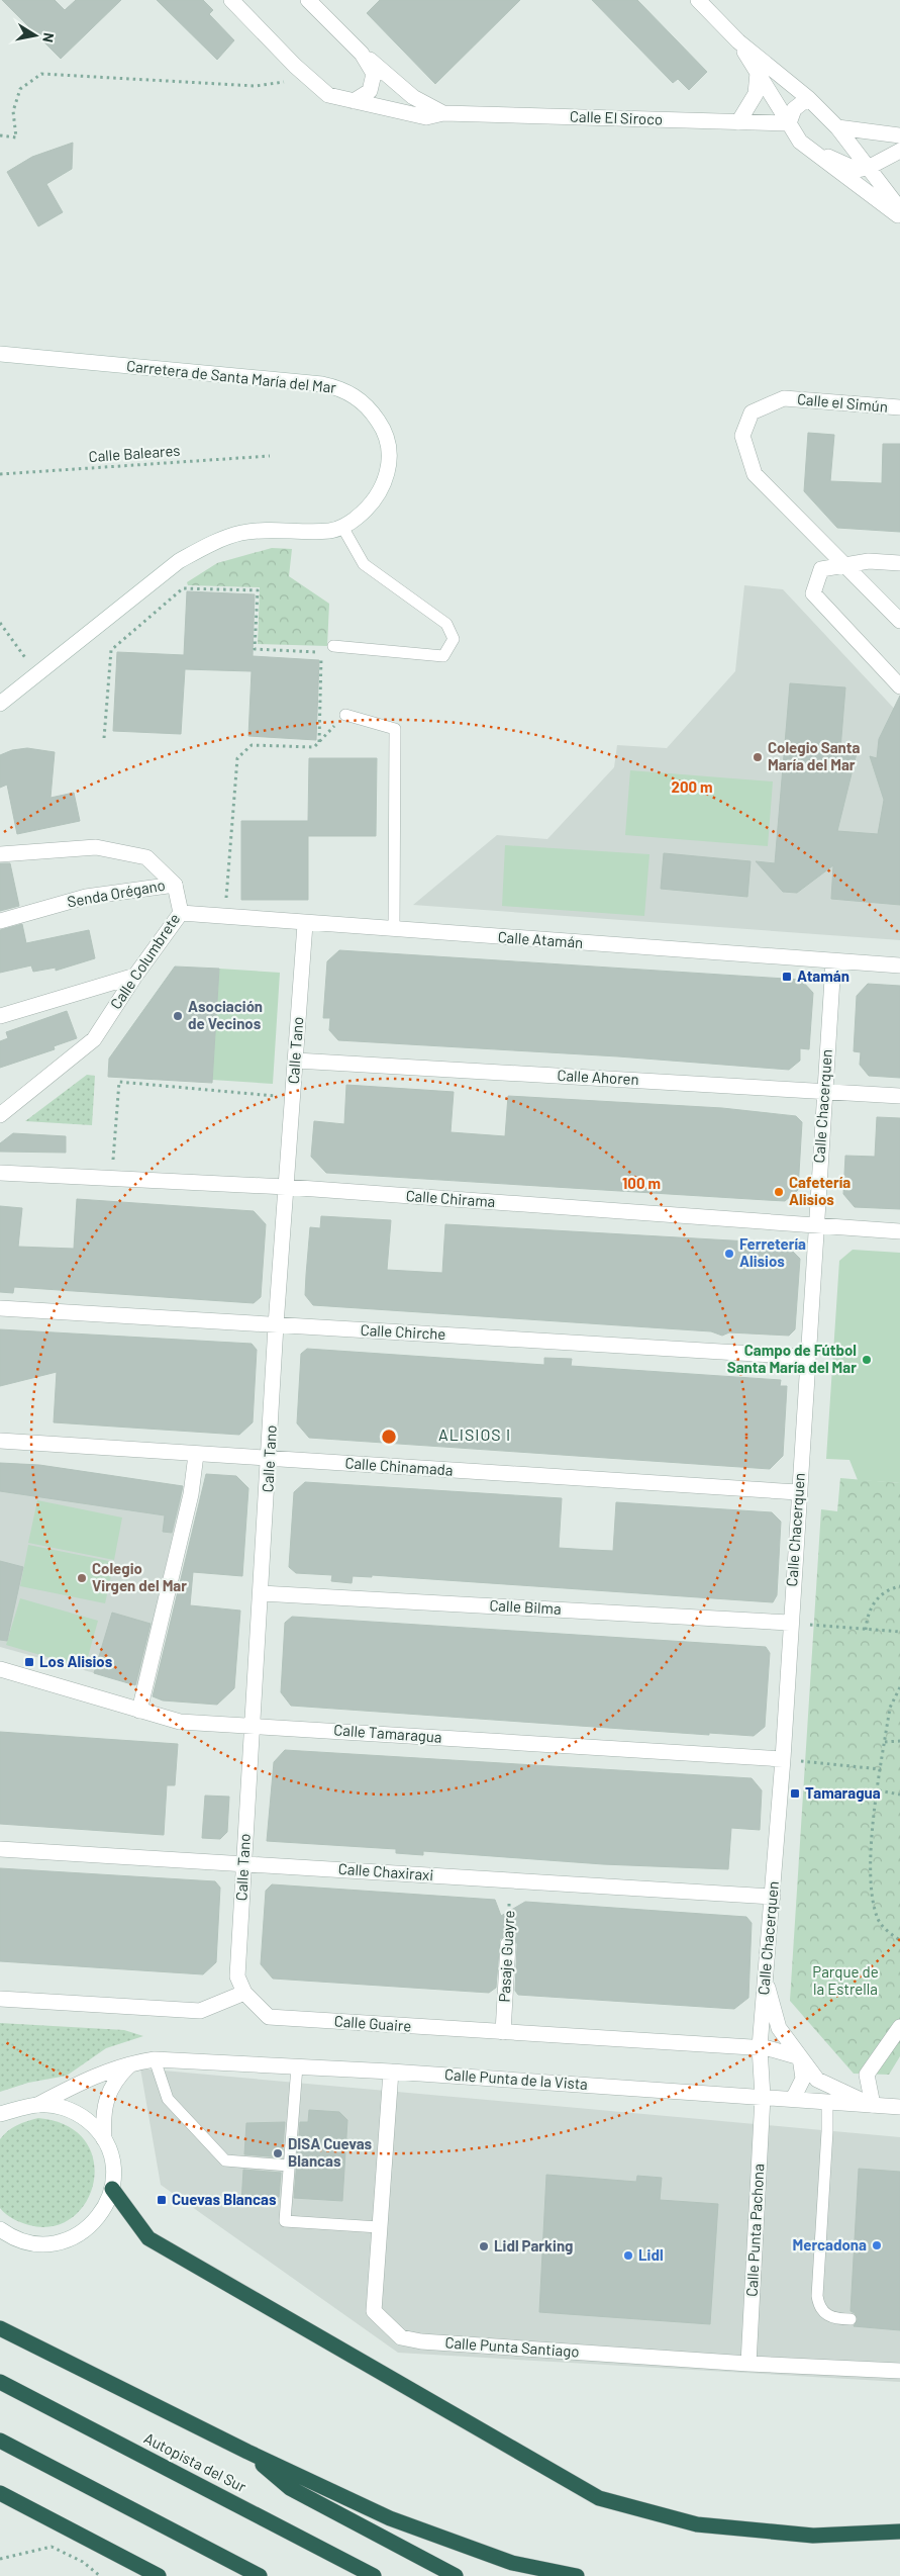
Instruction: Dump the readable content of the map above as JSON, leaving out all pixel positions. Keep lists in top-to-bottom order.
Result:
{
  "streets": {
    "highway": ["Autopista del Sur"],
    "street": [
      "Calle El Siroco",
      "Carretera de Santa María del Mar",
      "Calle el Simún",
      "Senda Orégano",
      "Calle Atamán",
      "Calle Columbrete",
      "Calle Tano",
      "Calle Ahoren",
      "Calle Chacerquen",
      "Calle Chirama",
      "Calle Chirche",
      "Calle Chinamada",
      "Calle Bilma",
      "Calle Tamaragua",
      "Calle Chaxiraxi",
      "Pasaje Guayre",
      "Calle Guaire",
      "Calle Punta de la Vista",
      "Calle Punta Pachona",
      "Calle Punta Santiago"
    ],
    "path": ["Calle Baleares"]
  },
  "crossings": [
    ["Senda Orégano", "Calle Columbrete"],
    ["Calle Atamán", "Calle Columbrete"],
    ["Calle Atamán", "Calle Tano"],
    ["Calle Atamán", "Calle Chacerquen"],
    ["Calle Tano", "Calle Ahoren"],
    ["Calle Tano", "Calle Chirama"],
    ["Calle Tano", "Calle Chirche"],
    ["Calle Tano", "Calle Chinamada"],
    ["Calle Tano", "Calle Bilma"],
    ["Calle Tano", "Calle Tamaragua"],
    ["Calle Tano", "Calle Chaxiraxi"],
    ["Calle Tano", "Calle Guaire"],
    ["Calle Ahoren", "Calle Chacerquen"],
    ["Calle Chacerquen", "Calle Chirama"],
    ["Calle Chacerquen", "Calle Chirche"],
    ["Calle Chacerquen", "Calle Chinamada"],
    ["Calle Chacerquen", "Calle Bilma"],
    ["Calle Chacerquen", "Calle Tamaragua"],
    ["Calle Chacerquen", "Calle Chaxiraxi"],
    ["Calle Chacerquen", "Calle Guaire"],
    ["Calle Chacerquen", "Calle Punta de la Vista"],
    ["Calle Chacerquen", "Calle Punta Pachona"],
    ["Calle Chaxiraxi", "Pasaje Guayre"],
    ["Pasaje Guayre", "Calle Guaire"],
    ["Calle Punta de la Vista", "Calle Punta Pachona"],
    ["Calle Punta de la Vista", "Calle Punta Santiago"],
    ["Calle Punta Pachona", "Calle Punta Santiago"]
  ],
  "districts": ["ALISIOS I"],
  "parks": ["Parque de la Estrella"],
  "places": {
    "other": [
      "Colegio Santa María del Mar",
      "Asociación de Vecinos",
      "Cafetería Alisios",
      "Ferretería Alisios",
      "Campo de Fútbol Santa María del Mar",
      "Colegio Virgen del Mar",
      "DISA Cuevas Blancas",
      "Mercadona",
      "Lidl Parking",
      "Lidl"
    ],
    "transit": [
      "Atamán",
      "Los Alisios",
      "Tamaragua",
      "Cuevas Blancas"
    ]
  },
  "north": "right",
  "rings": ["200 m", "100 m"]
}
